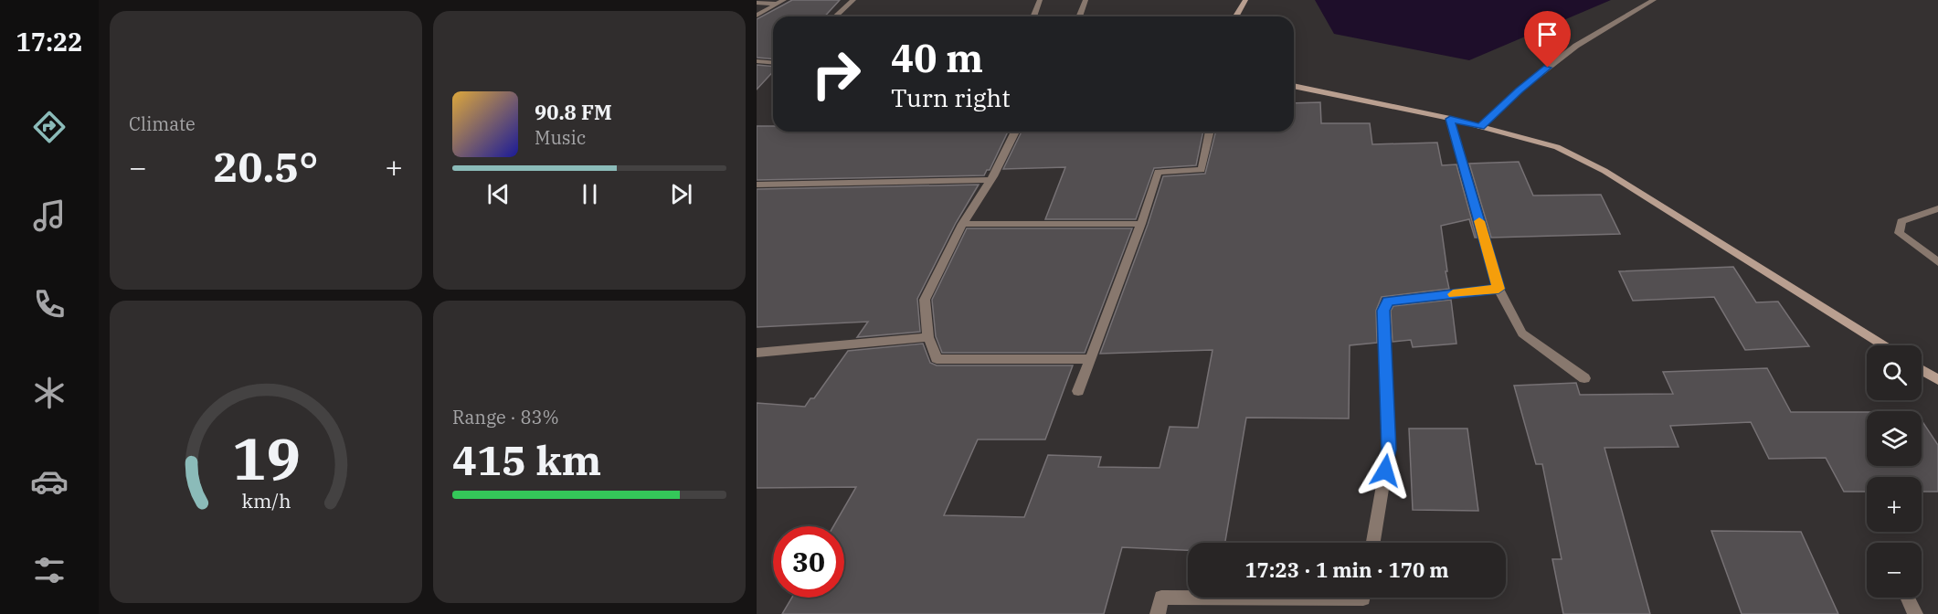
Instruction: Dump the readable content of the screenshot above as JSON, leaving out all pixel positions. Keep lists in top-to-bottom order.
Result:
{
  "page": {
    "tabs": "17:22",
    "tile": [
      "Climate",
      ["Range · 83%", "415 km"]
    ],
    "turn": ["40 m", "Turn right"],
    "song": ["90.8 FM", "Music"],
    "heat": ["−", "20.5°", "+"],
    "map_buttons": ["+", "−"],
    "limit": "30",
    "trip": "17:23 · 1 min · 170 m",
    "gauge": ["19", "km/h"]
  }
}
